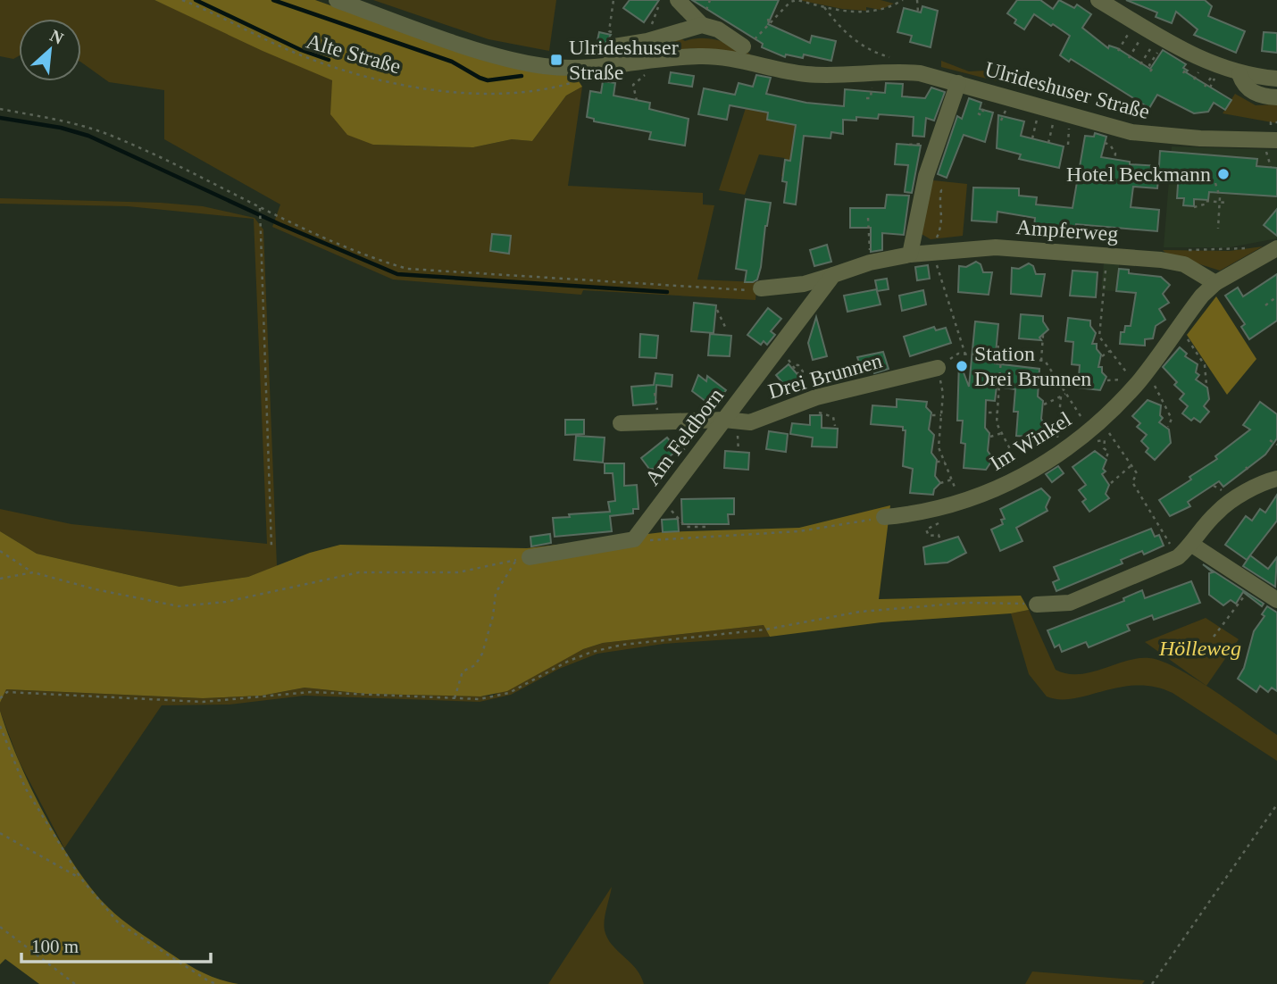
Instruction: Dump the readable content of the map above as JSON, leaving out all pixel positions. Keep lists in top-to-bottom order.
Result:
{
  "streets": {
    "street": [
      "Ulrideshuser Straße",
      "Ampferweg",
      "Drei Brunnen",
      "Am Feldborn",
      "Im Winkel"
    ],
    "path": ["Alte Straße"]
  },
  "crossings": [
    ["Ampferweg", "Im Winkel"],
    ["Drei Brunnen", "Am Feldborn"]
  ],
  "parks": ["Hölleweg"],
  "places": {
    "transit": ["Ulrideshuser Straße"],
    "other": ["Hotel Beckmann", "Station Drei Brunnen"]
  },
  "scale_bar": "100 m",
  "north": "top right"
}
